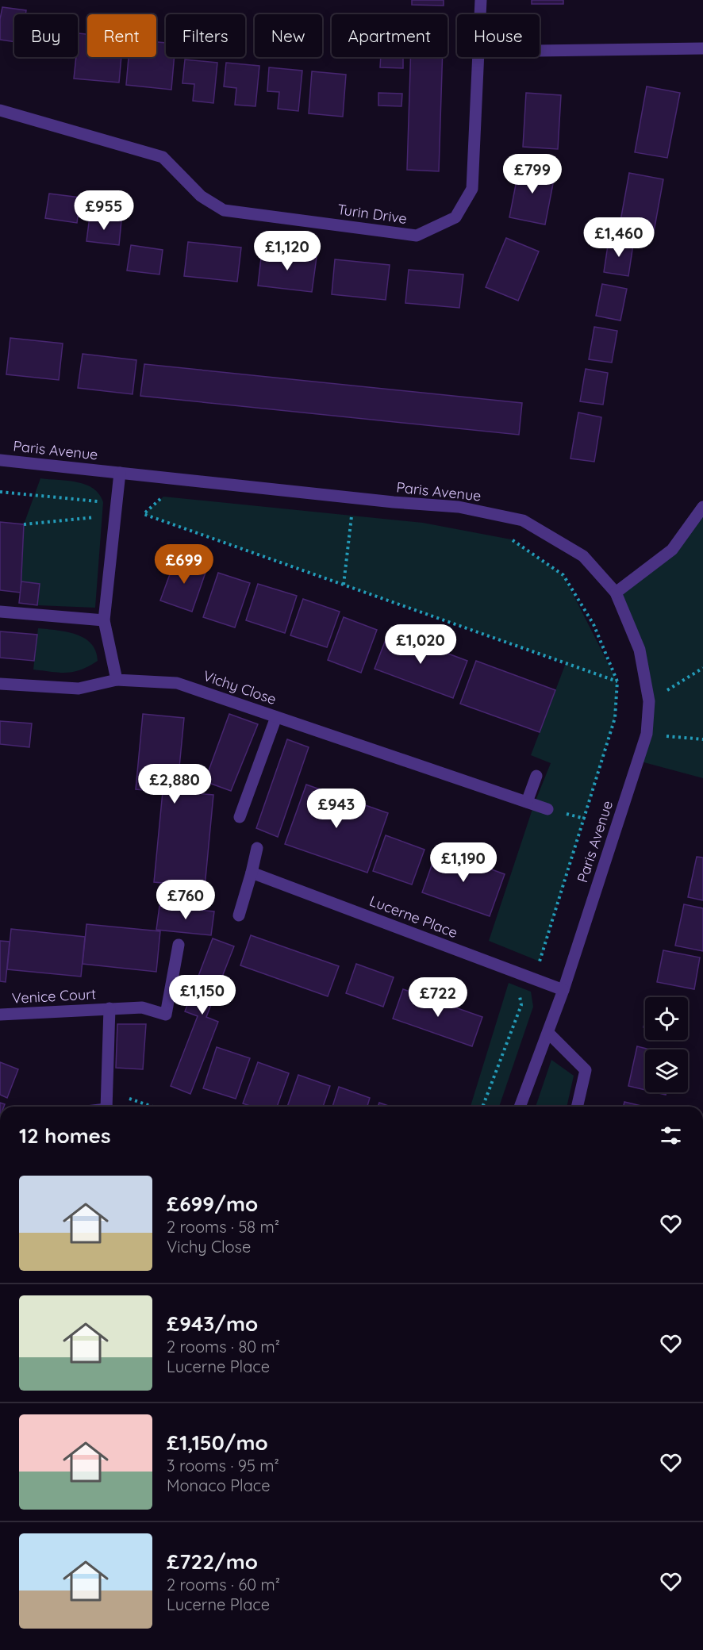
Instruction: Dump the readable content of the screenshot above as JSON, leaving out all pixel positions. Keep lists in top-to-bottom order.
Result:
{
  "streets": {
    "street": [
      "Turin Drive",
      "Paris Avenue",
      "Vichy Close",
      "Lucerne Place",
      "Venice Court"
    ]
  },
  "crossings": [
    ["Paris Avenue", "Lucerne Place"]
  ],
  "page": {
    "chip": [
      "Buy",
      "Rent",
      "Filters",
      "New",
      "Apartment",
      "House"
    ],
    "price": [
      "£799",
      "£955",
      "£1,460",
      "£1,120",
      "£699",
      "£1,020",
      "£2,880",
      "£943",
      "£1,190",
      "£760",
      "£1,150",
      "£722"
    ],
    "heading": "12 homes",
    "list": [
      {
        "name": "£699/mo",
        "note": "2 rooms · 58 m² · Vichy Close"
      },
      {
        "name": "£943/mo",
        "note": "2 rooms · 80 m² · Lucerne Place"
      },
      {
        "name": "£1,150/mo",
        "note": "3 rooms · 95 m² · Monaco Place"
      },
      {
        "name": "£722/mo",
        "note": "2 rooms · 60 m² · Lucerne Place"
      }
    ]
  }
}
